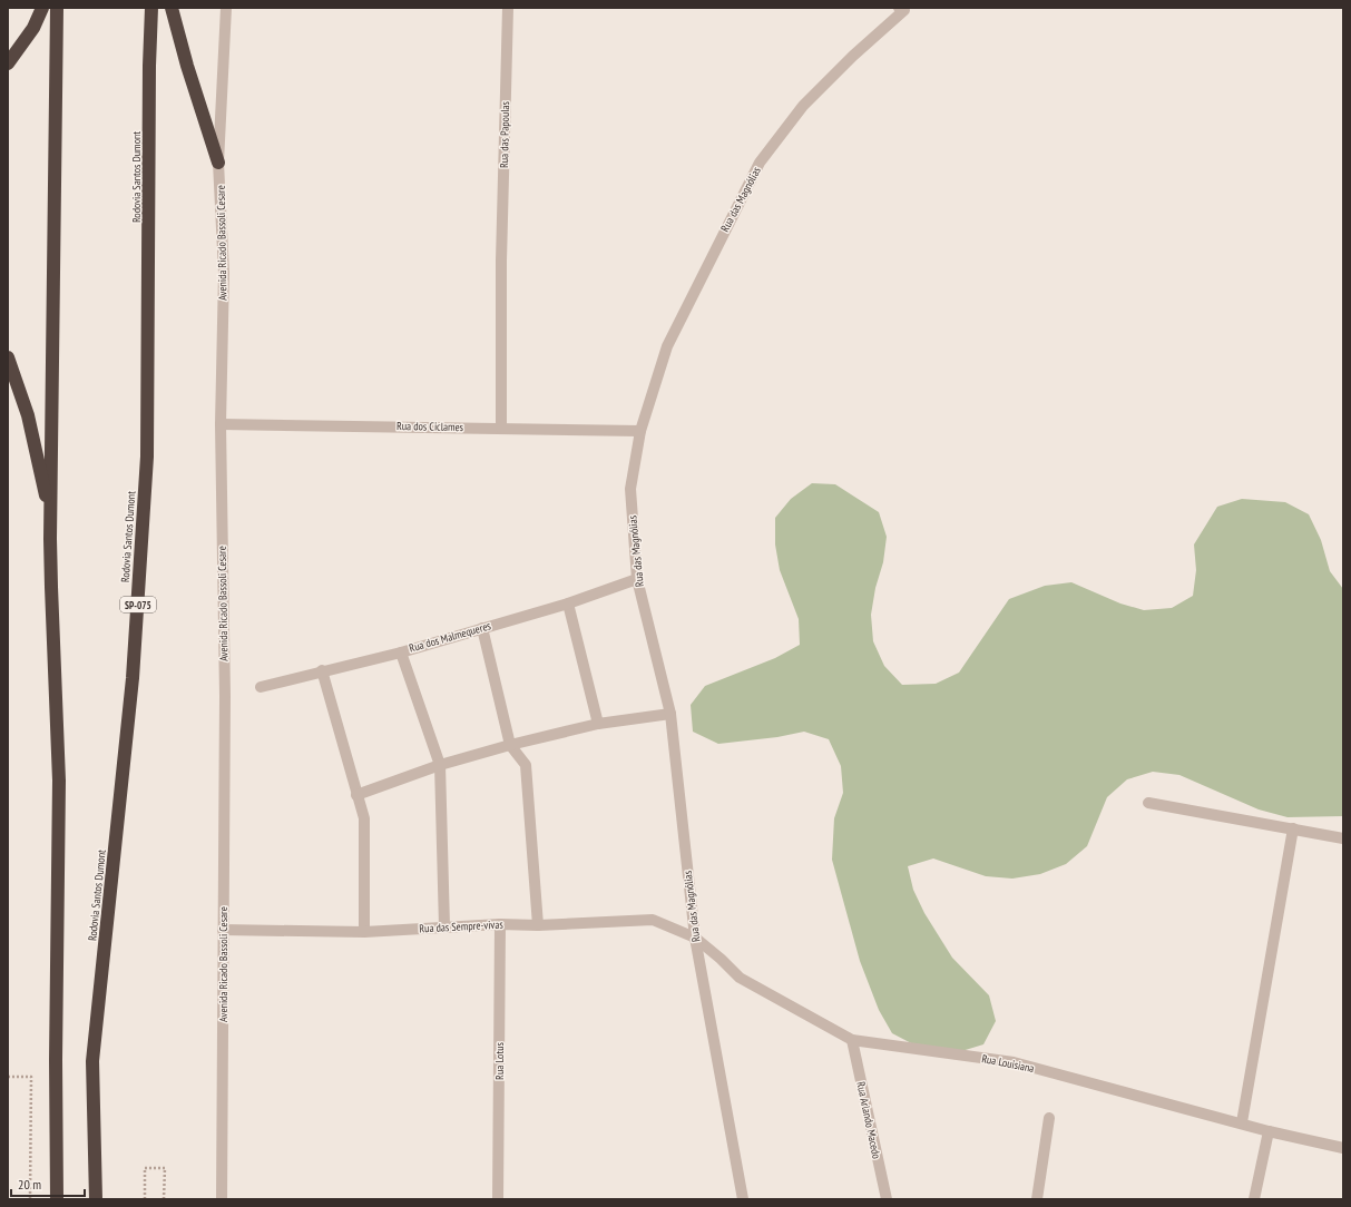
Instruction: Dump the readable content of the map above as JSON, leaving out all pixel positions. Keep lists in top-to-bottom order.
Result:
{
  "streets": {
    "highway": ["Rodovia Santos Dumont", "SP-075"],
    "street": [
      "Rua das Papoulas",
      "Rua das Magnólias",
      "Avenida Ricado Bassoli Cesare",
      "Rua dos Ciclames",
      "Rua dos Malmequeres",
      "Rua das Sempre-vivas",
      "Rua Lotus",
      "Rua Louisiana",
      "Rua Arlando Macedo"
    ]
  },
  "crossings": [
    ["Rua das Papoulas", "Rua dos Ciclames"],
    ["Rua das Magnólias", "Rua dos Ciclames"],
    ["Rua das Magnólias", "Rua dos Malmequeres"],
    ["Rua das Magnólias", "Rua das Sempre-vivas"],
    ["Rua das Magnólias", "Rua Louisiana"],
    ["Avenida Ricado Bassoli Cesare", "Rua dos Ciclames"],
    ["Avenida Ricado Bassoli Cesare", "Rua das Sempre-vivas"],
    ["Rua das Sempre-vivas", "Rua Lotus"],
    ["Rua das Sempre-vivas", "Rua Louisiana"],
    ["Rua Louisiana", "Rua Arlando Macedo"]
  ],
  "scale_bar": "20 m"
}
